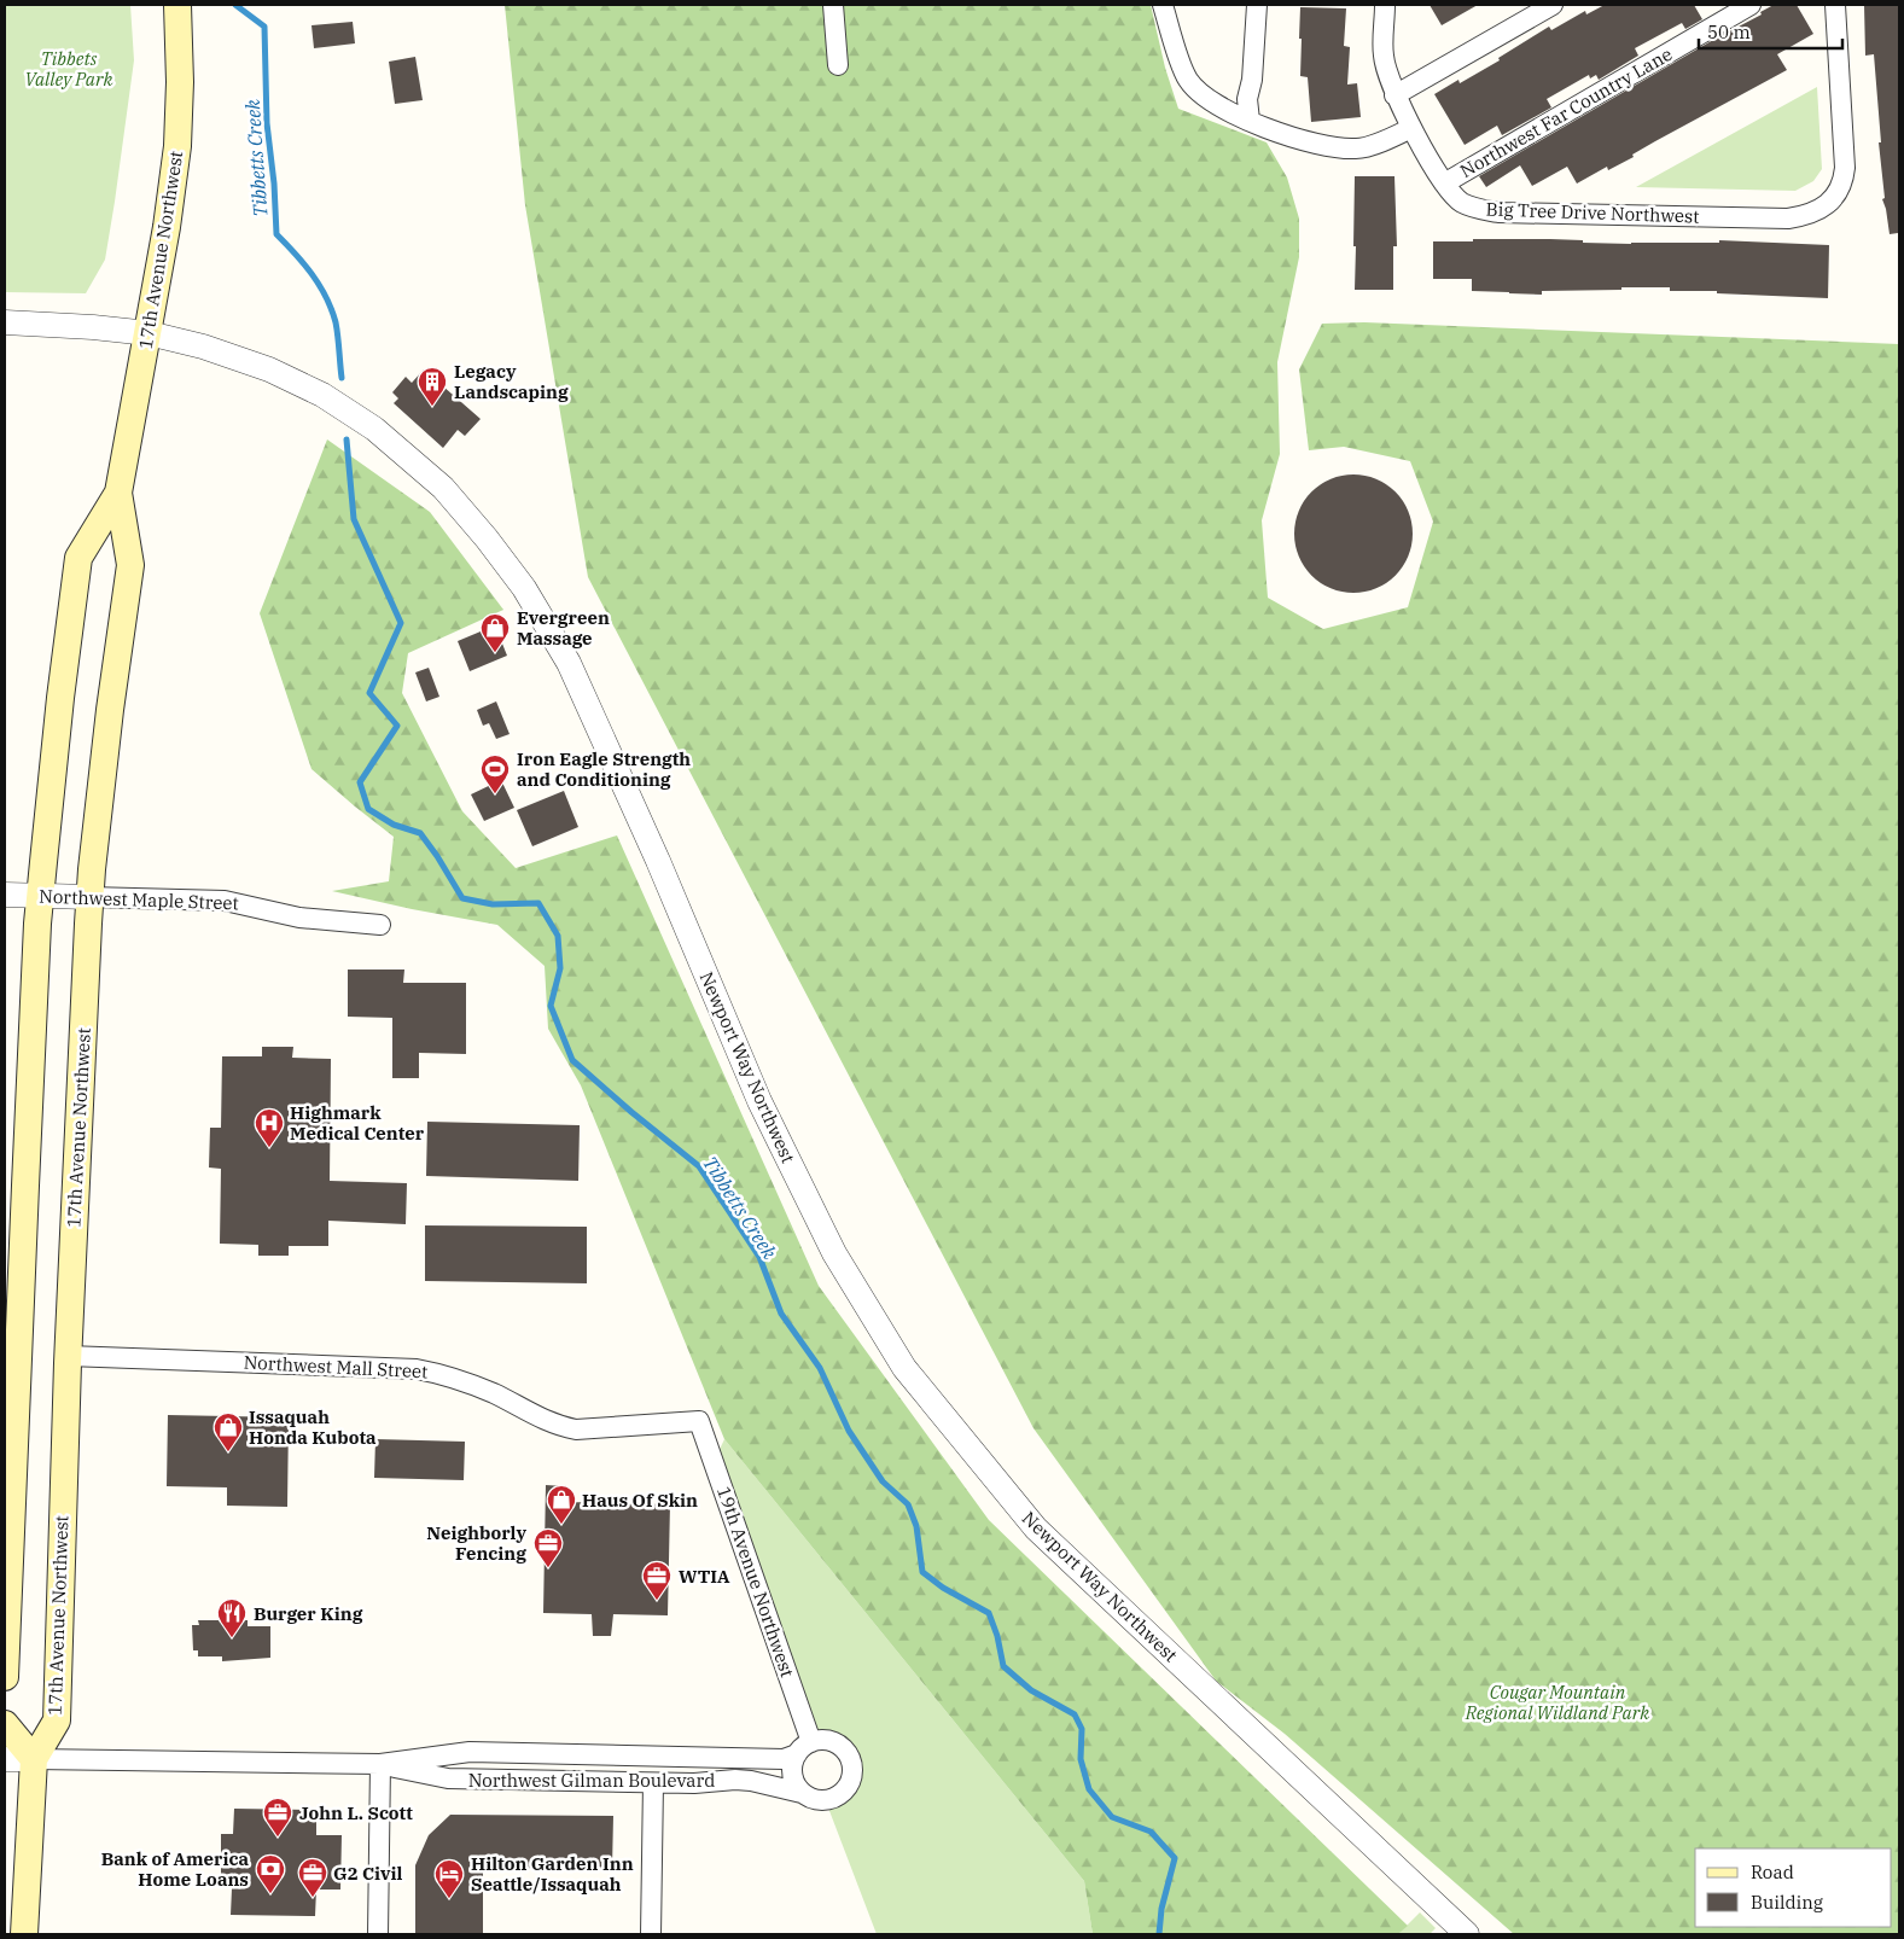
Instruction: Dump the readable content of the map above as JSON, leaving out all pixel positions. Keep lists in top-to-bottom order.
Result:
{
  "streets": {
    "main road": ["17th Avenue Northwest"],
    "street": [
      "Northwest Far Country Lane",
      "Big Tree Drive Northwest",
      "Northwest Maple Street",
      "Newport Way Northwest",
      "Northwest Mall Street",
      "19th Avenue Northwest",
      "Northwest Gilman Boulevard"
    ]
  },
  "crossings": [
    ["Northwest Far Country Lane", "Big Tree Drive Northwest"],
    ["17th Avenue Northwest", "Northwest Maple Street"],
    ["17th Avenue Northwest", "Newport Way Northwest"],
    ["17th Avenue Northwest", "Northwest Mall Street"],
    ["17th Avenue Northwest", "Northwest Gilman Boulevard"],
    ["Northwest Mall Street", "19th Avenue Northwest"],
    ["19th Avenue Northwest", "Northwest Gilman Boulevard"]
  ],
  "water": ["Tibbetts Creek"],
  "parks": ["Tibbets Valley Park", "Cougar Mountain Regional Wildland Park"],
  "places": {
    "building": ["Legacy Landscaping"],
    "shop": ["Evergreen Massage", "Issaquah Honda Kubota", "Haus Of Skin"],
    "sports": ["Iron Eagle Strength and Conditioning"],
    "hospital": ["Highmark Medical Center"],
    "office": [
      "Neighborly Fencing",
      "WTIA",
      "John L. Scott",
      "G2 Civil"
    ],
    "restaurant": ["Burger King"],
    "bank": ["Bank of America Home Loans"],
    "hotel": ["Hilton Garden Inn Seattle/Issaquah"]
  },
  "legend": ["Road", "Building"],
  "scale_bar": "50 m"
}
